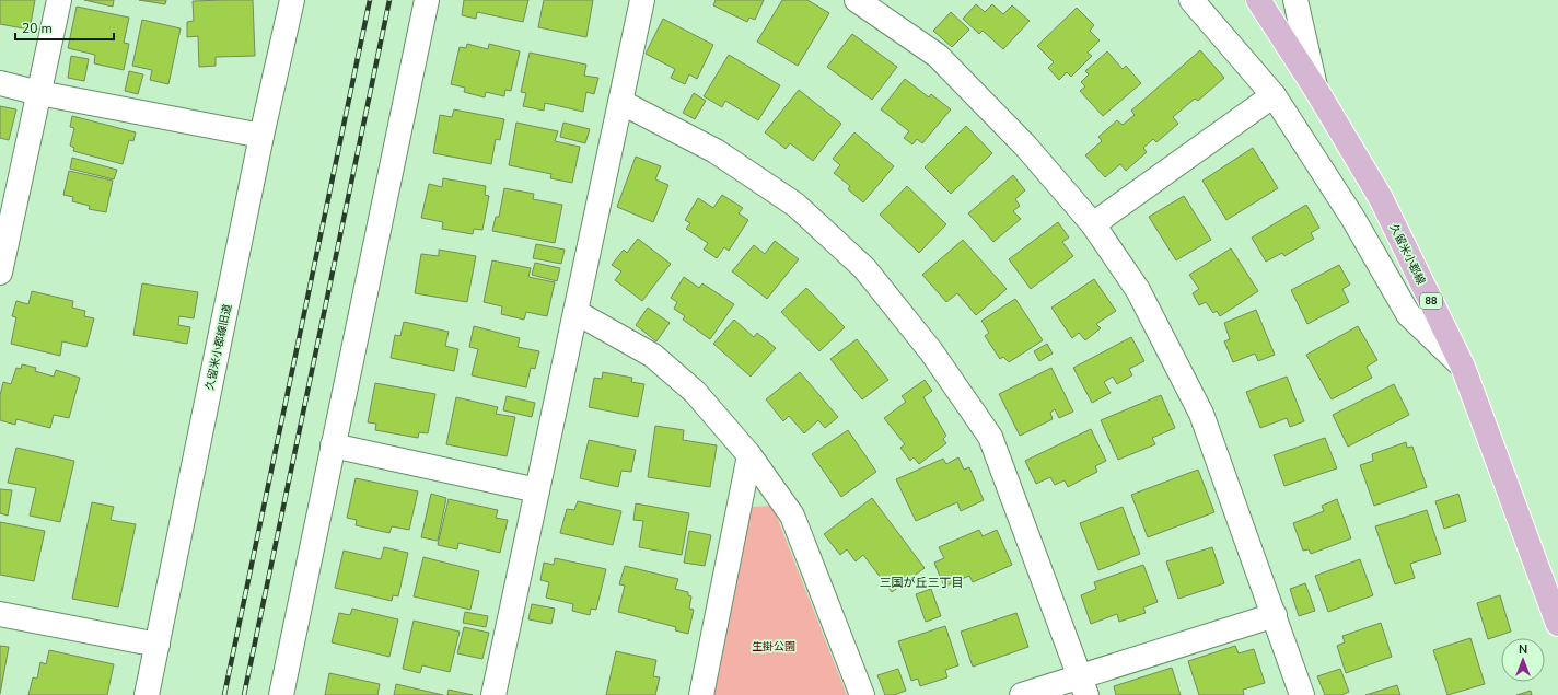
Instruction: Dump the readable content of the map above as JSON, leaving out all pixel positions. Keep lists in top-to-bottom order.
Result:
{
  "streets": {
    "main road": ["久留米小郡線", "88"],
    "street": ["久留米小郡線旧道"]
  },
  "districts": ["三国が丘三丁目"],
  "parks": ["生掛公園"],
  "scale_bar": "20 m",
  "north": "top"
}
